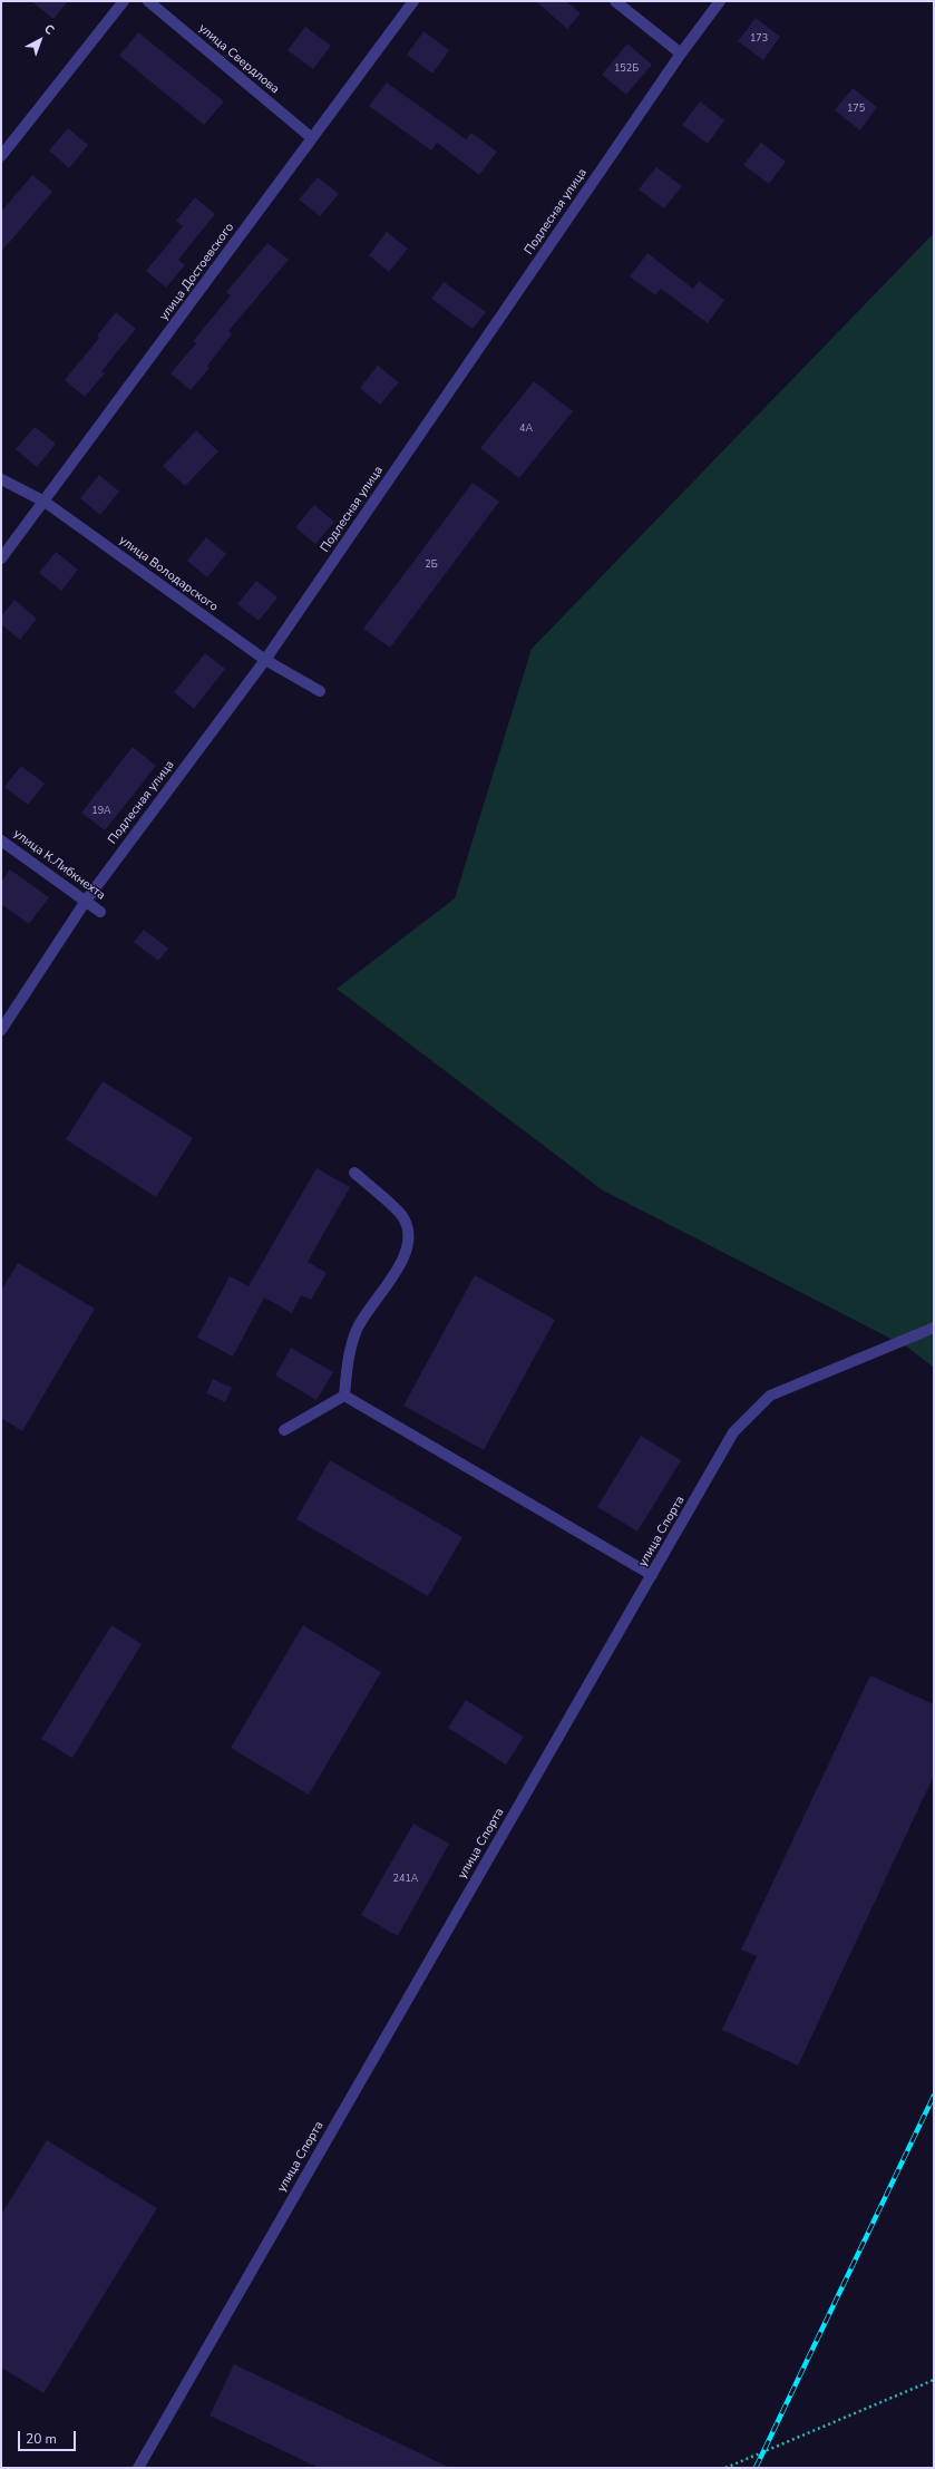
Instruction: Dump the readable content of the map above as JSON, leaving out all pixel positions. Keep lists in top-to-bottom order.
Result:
{
  "streets": {
    "street": [
      "улица Свердлова",
      "Подлесная улица",
      "улица Достоевского",
      "улица Володарского",
      "улица К.Либкнехта",
      "улица Спорта"
    ]
  },
  "crossings": [
    ["улица Свердлова", "улица Достоевского"],
    ["Подлесная улица", "улица Володарского"],
    ["Подлесная улица", "улица К.Либкнехта"],
    ["улица Достоевского", "улица Володарского"]
  ],
  "house_numbers": [
    "173",
    "152Б",
    "175",
    "4А",
    "2Б",
    "19А",
    "241А"
  ],
  "scale_bar": "20 m",
  "north": "top right"
}
